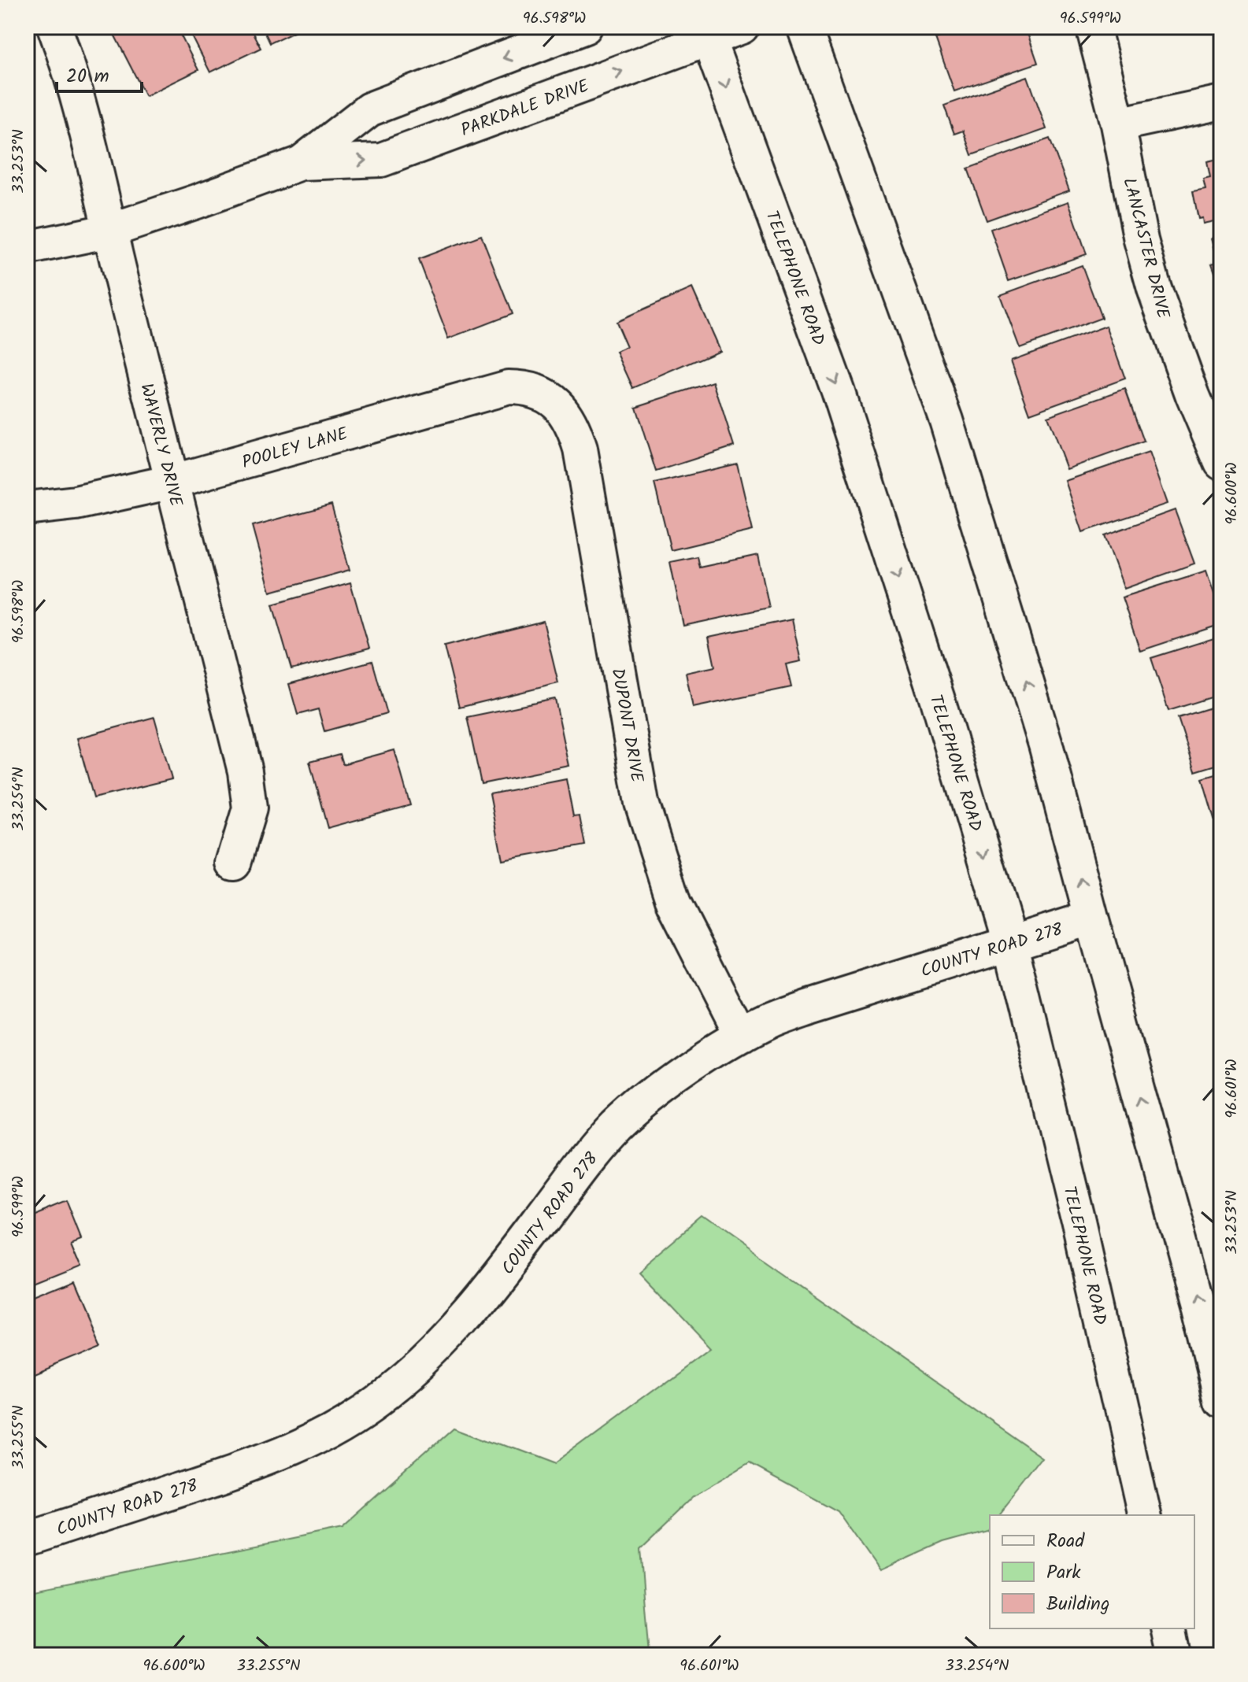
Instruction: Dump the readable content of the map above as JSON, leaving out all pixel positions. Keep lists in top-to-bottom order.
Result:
{
  "streets": {
    "street": [
      "PARKDALE DRIVE",
      "LANCASTER DRIVE",
      "TELEPHONE ROAD",
      "WAVERLY DRIVE",
      "POOLEY LANE",
      "DUPONT DRIVE",
      "COUNTY ROAD 278"
    ]
  },
  "crossings": [
    ["PARKDALE DRIVE", "TELEPHONE ROAD"],
    ["PARKDALE DRIVE", "WAVERLY DRIVE"],
    ["TELEPHONE ROAD", "COUNTY ROAD 278"],
    ["WAVERLY DRIVE", "POOLEY LANE"],
    ["POOLEY LANE", "DUPONT DRIVE"],
    ["DUPONT DRIVE", "COUNTY ROAD 278"]
  ],
  "legend": ["Road", "Park", "Building"],
  "scale_bar": "20 m",
  "coordinates": [
    "96.598°W",
    "96.599°W",
    "33.253°N",
    "96.600°W",
    "33.254°N",
    "96.601°W",
    "33.255°N"
  ]
}
